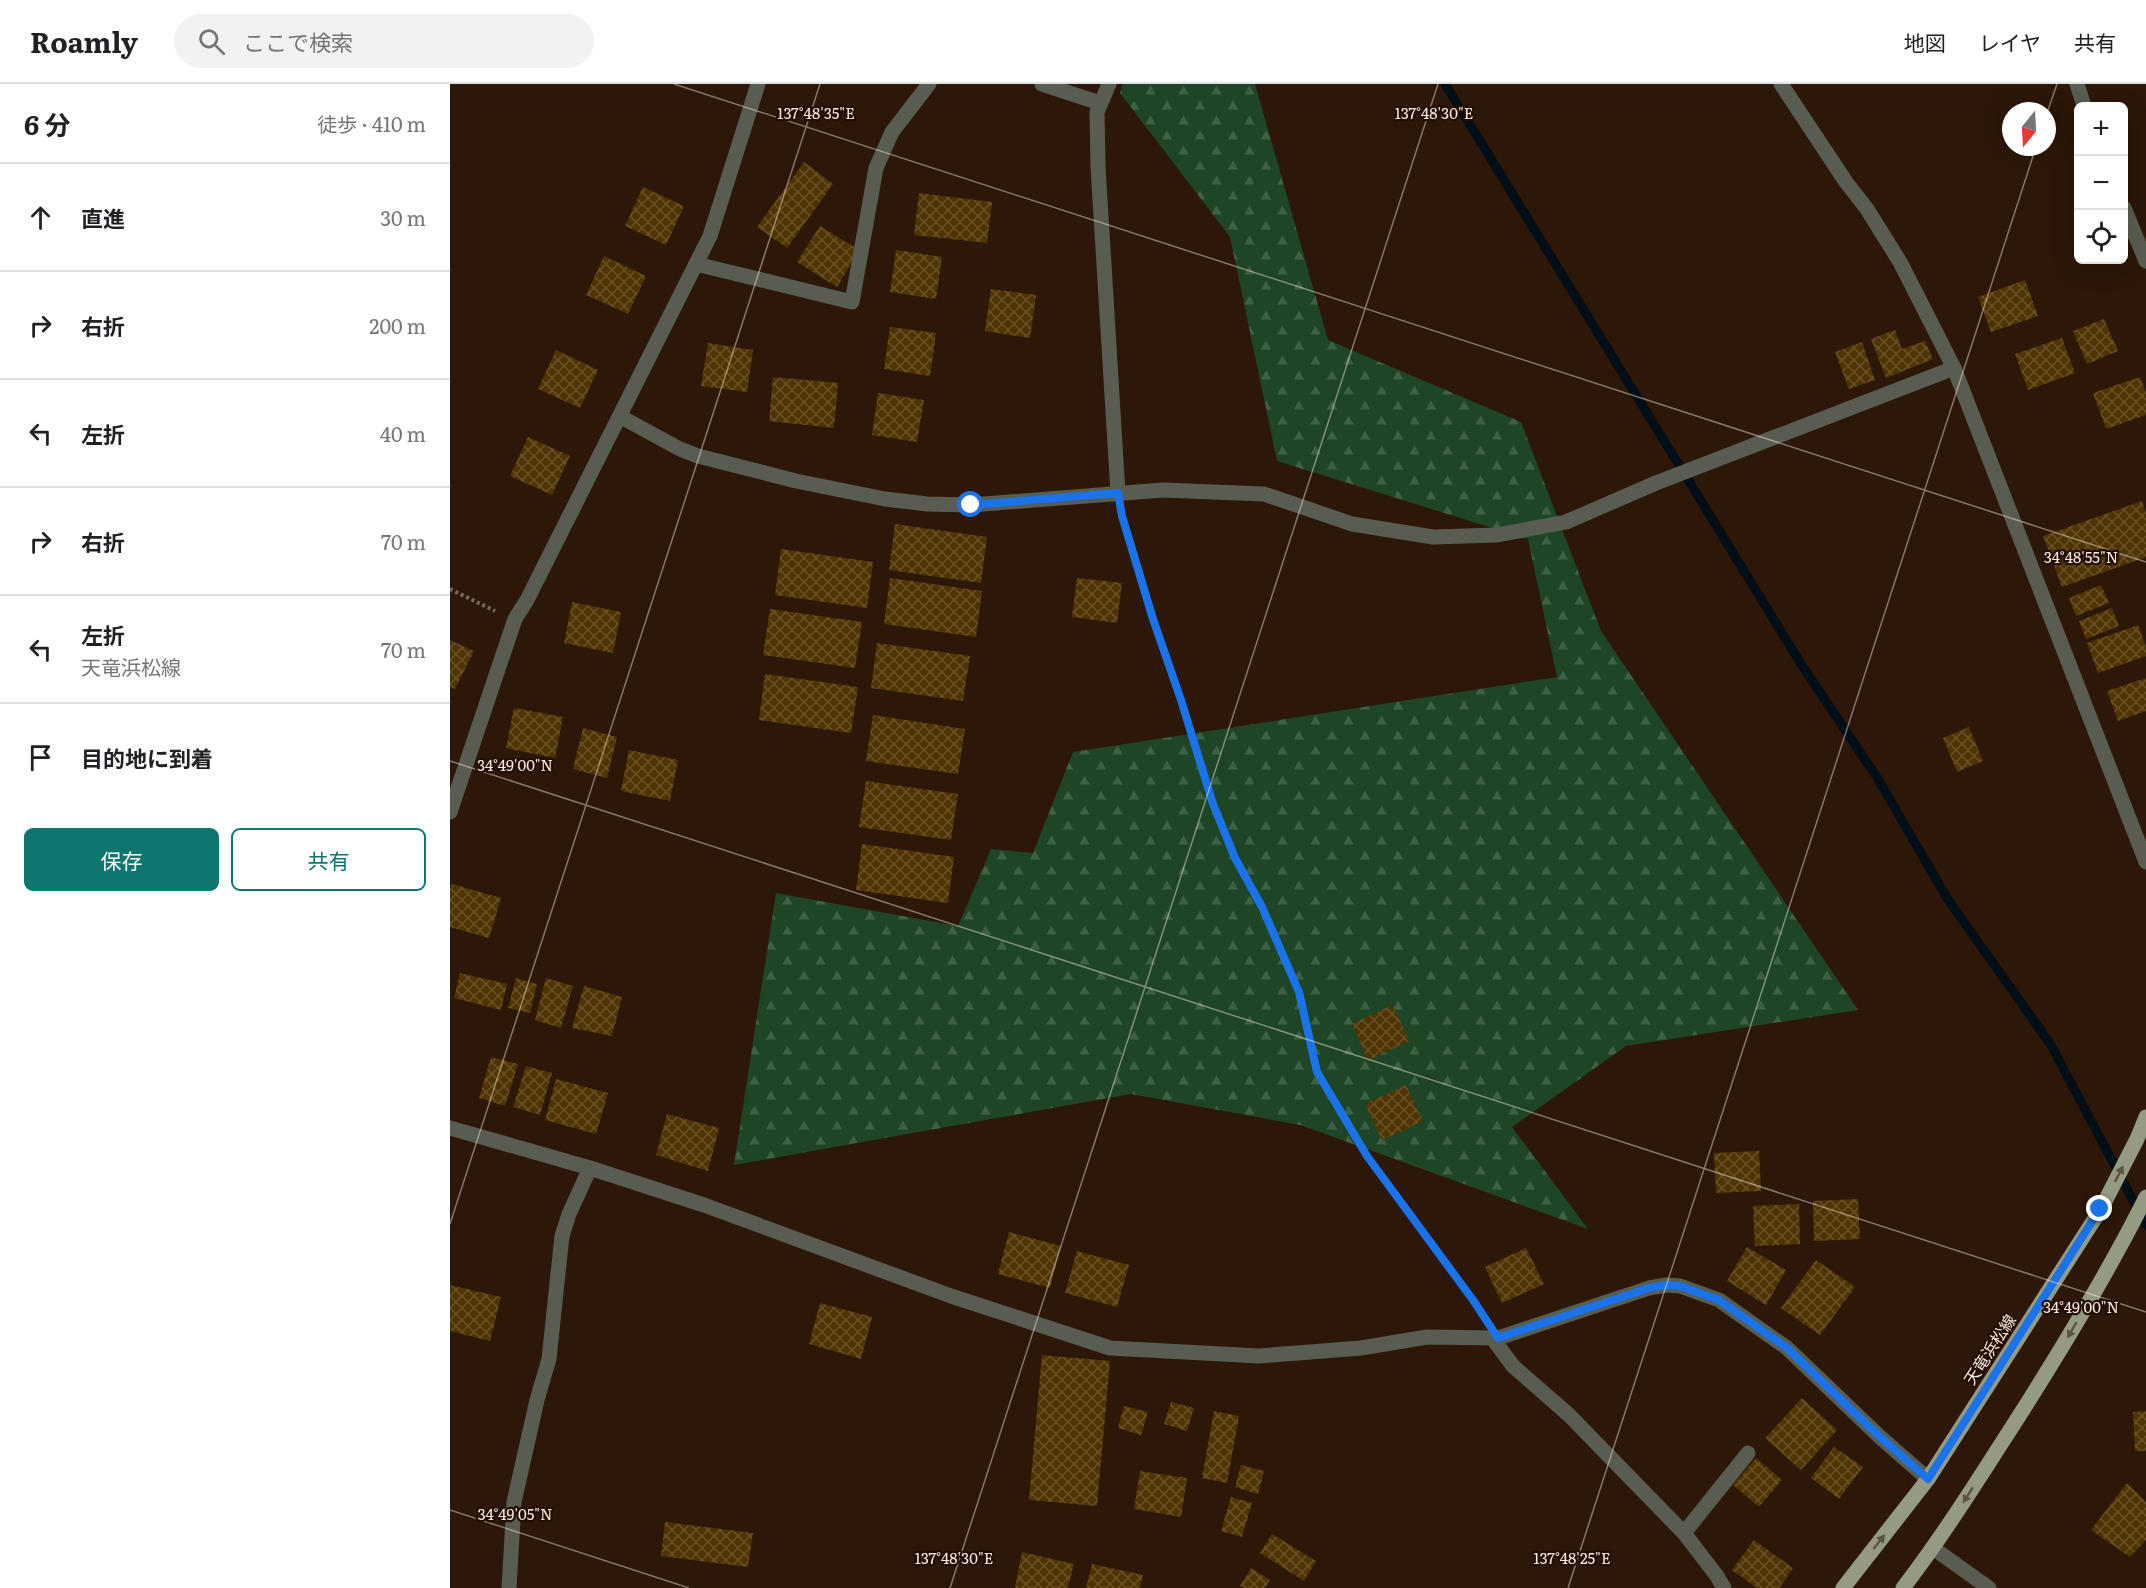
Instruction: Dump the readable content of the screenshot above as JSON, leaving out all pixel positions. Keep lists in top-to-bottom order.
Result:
{
  "streets": {
    "main road": ["天竜浜松線"]
  },
  "north": "bottom",
  "page": {
    "header": "Roamly",
    "search": "ここで検索",
    "nav": ["地図", "レイヤ", "共有"],
    "heading": ["6 分", "徒歩 · 410 m"],
    "map_buttons": ["+", "−"],
    "list": [
      ["直進", "30 m"],
      ["右折", "200 m"],
      ["左折", "40 m"],
      ["右折", "70 m"],
      ["左折", "天竜浜松線", "70 m"],
      "目的地に到着"
    ],
    "buttons": ["保存", "共有"]
  },
  "coordinates": [
    "137°48'35\"E",
    "137°48'30\"E",
    "34°48'55\"N",
    "34°49'00\"N",
    "34°49'05\"N",
    "137°48'25\"E"
  ]
}
